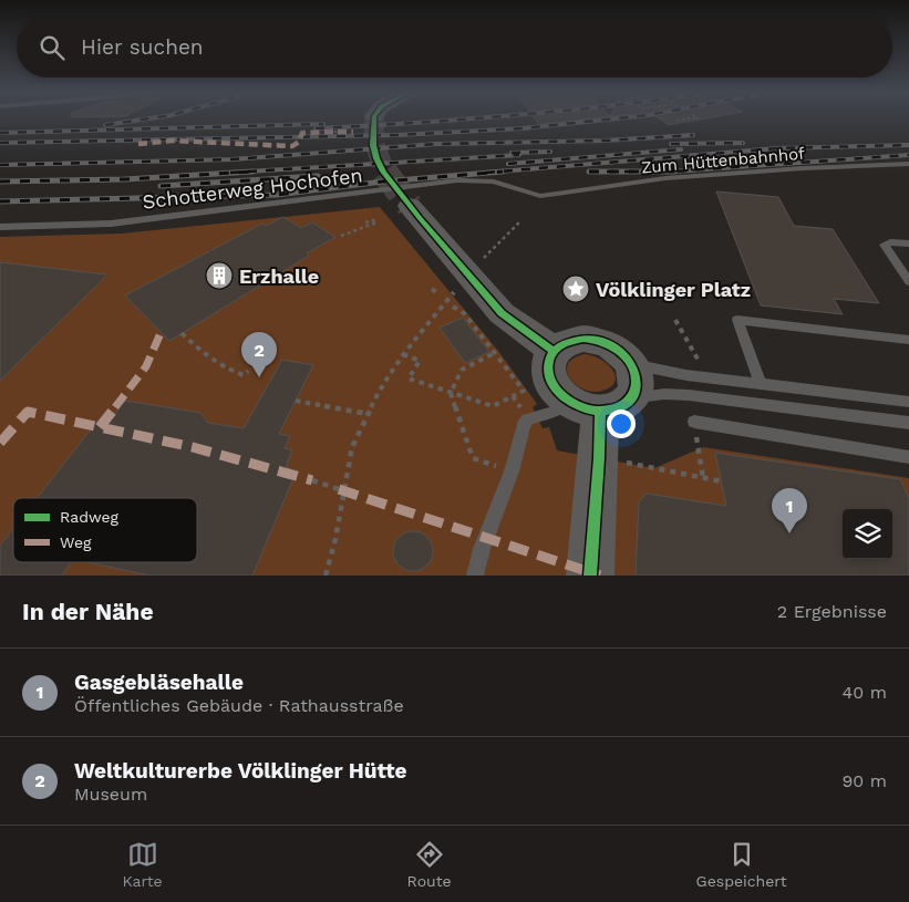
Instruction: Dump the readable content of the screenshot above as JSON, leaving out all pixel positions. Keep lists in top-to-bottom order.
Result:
{
  "streets": {
    "lane": ["Zum Hüttenbahnhof", "Schotterweg Hochofen"]
  },
  "crossings": [
    ["Zum Hüttenbahnhof", "Schotterweg Hochofen"]
  ],
  "places": {
    "building": ["Erzhalle"],
    "place": ["Völklinger Platz"]
  },
  "legend": ["Radweg", "Weg"],
  "page": {
    "search": "Hier suchen",
    "pins": ["2", "1"],
    "heading": ["In der Nähe", "2 Ergebnisse"],
    "list": [
      {
        "mark": "1",
        "name": "Gasgebläsehalle",
        "note": "Öffentliches Gebäude · Rathausstraße",
        "value": "40 m"
      },
      {
        "mark": "2",
        "name": "Weltkulturerbe Völklinger Hütte",
        "note": "Museum",
        "value": "90 m"
      }
    ],
    "nav": ["Karte", "Route", "Gespeichert"]
  }
}
